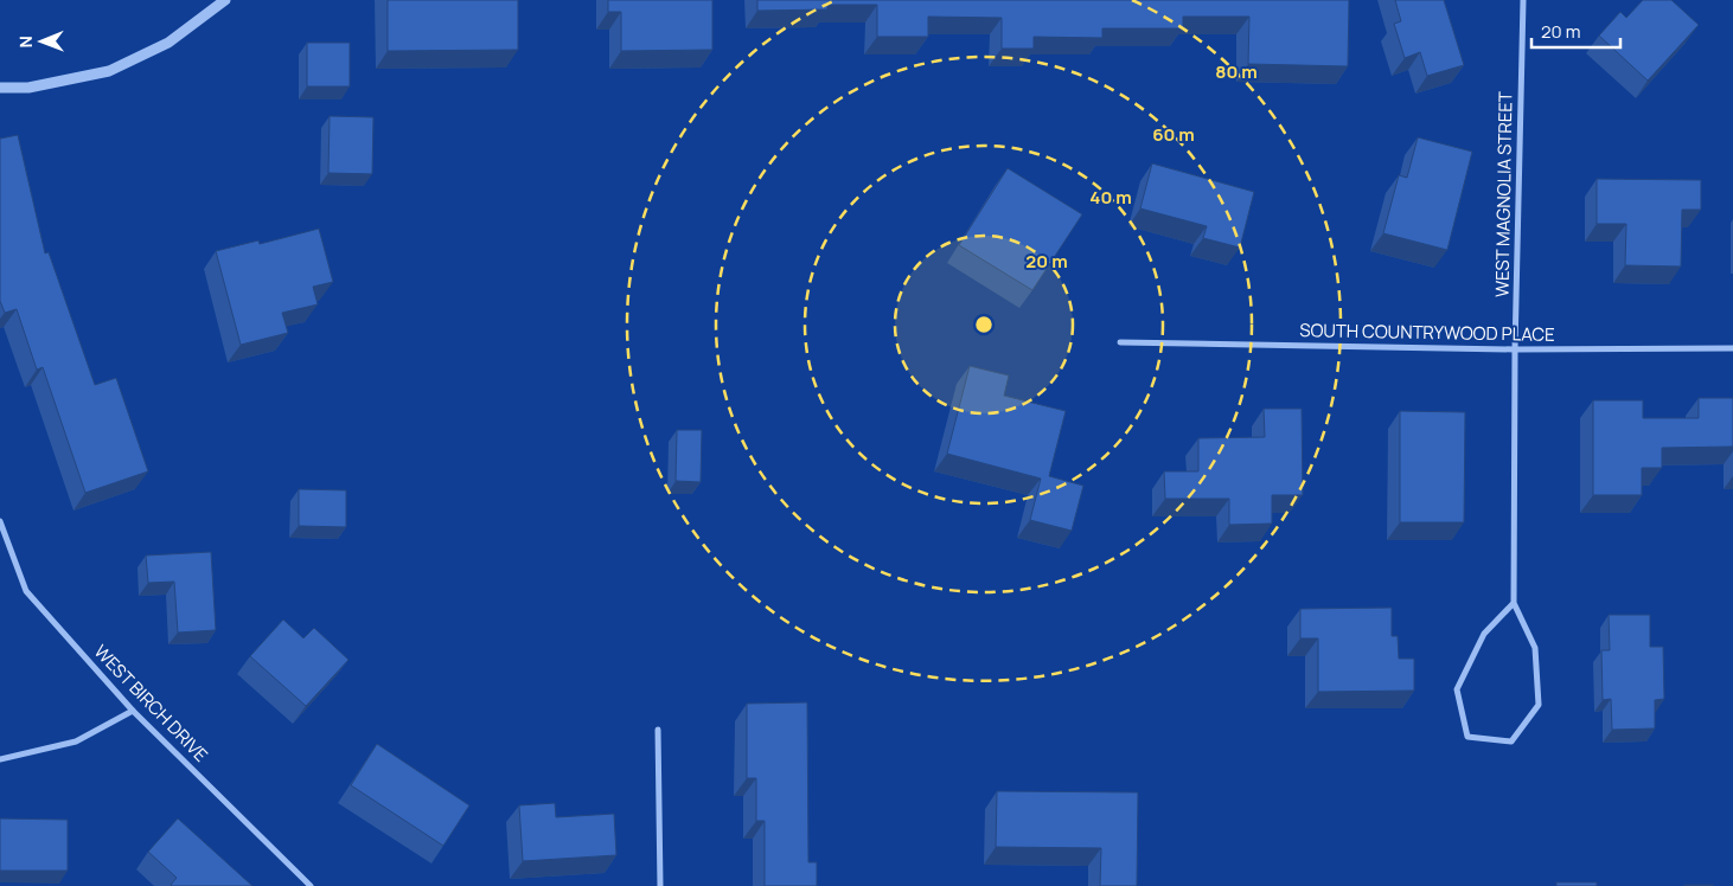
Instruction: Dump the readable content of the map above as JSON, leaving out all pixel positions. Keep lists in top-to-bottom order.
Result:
{
  "streets": {
    "street": ["WEST MAGNOLIA STREET", "SOUTH COUNTRYWOOD PLACE", "WEST BIRCH DRIVE"]
  },
  "crossings": [
    ["WEST MAGNOLIA STREET", "SOUTH COUNTRYWOOD PLACE"]
  ],
  "scale_bar": "20 m",
  "north": "left",
  "rings": [
    "80 m",
    "60 m",
    "40 m",
    "20 m"
  ]
}
